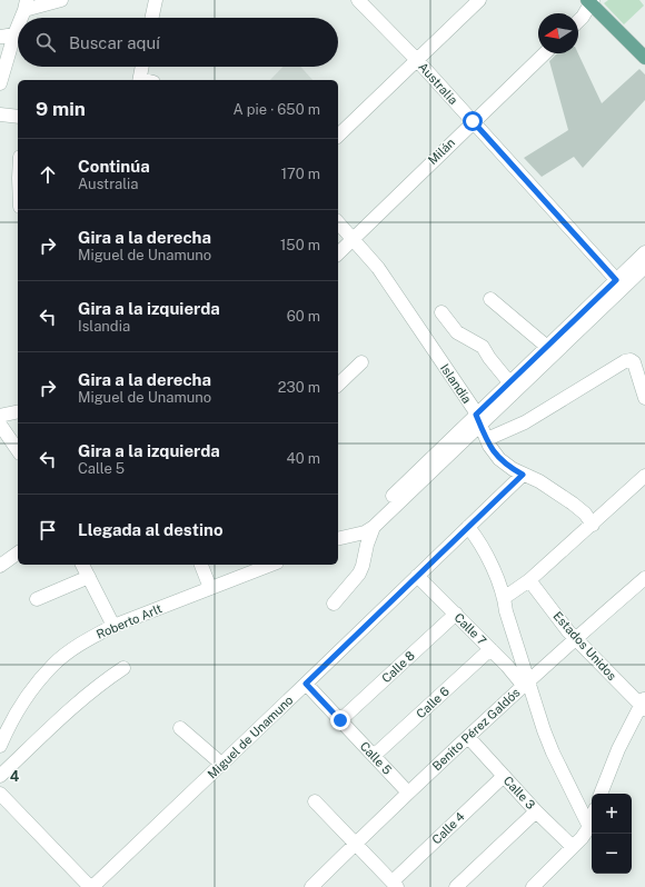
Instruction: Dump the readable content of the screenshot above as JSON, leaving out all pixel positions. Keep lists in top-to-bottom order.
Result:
{
  "streets": {
    "street": [
      "Australia",
      "Milán",
      "Islandia",
      "Roberto Arlt",
      "Calle 7",
      "Estados Unidos",
      "Calle 8",
      "Calle 6",
      "Benito Pérez Galdós",
      "Miguel de Unamuno",
      "Calle 5",
      "Calle 3",
      "Calle 4"
    ]
  },
  "crossings": [
    ["Australia", "Milán"],
    ["Milán", "Islandia"],
    ["Islandia", "Miguel de Unamuno"],
    ["Calle 7", "Calle 8"],
    ["Calle 7", "Calle 6"],
    ["Calle 7", "Benito Pérez Galdós"],
    ["Calle 7", "Miguel de Unamuno"],
    ["Estados Unidos", "Benito Pérez Galdós"],
    ["Calle 8", "Calle 5"],
    ["Calle 6", "Calle 5"],
    ["Benito Pérez Galdós", "Calle 5"],
    ["Benito Pérez Galdós", "Calle 3"],
    ["Miguel de Unamuno", "Calle 5"],
    ["Calle 3", "Calle 4"]
  ],
  "north": "left",
  "page": {
    "search": "Buscar aquí",
    "heading": ["9 min", "A pie · 650 m"],
    "list": [
      ["Continúa", "Australia", "170 m"],
      ["Gira a la derecha", "Miguel de Unamuno", "150 m"],
      ["Gira a la izquierda", "Islandia", "60 m"],
      ["Gira a la derecha", "Miguel de Unamuno", "230 m"],
      ["Gira a la izquierda", "Calle 5", "40 m"],
      "Llegada al destino"
    ],
    "map_buttons": ["+", "−"]
  },
  "grid": {
    "rows": ["4"]
  }
}
